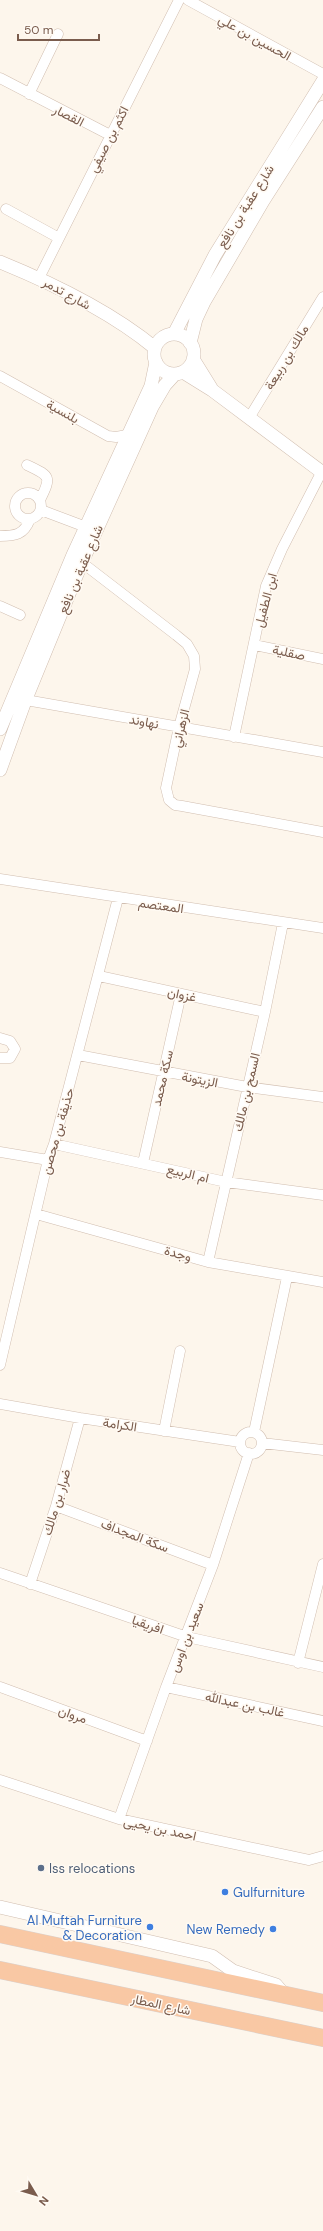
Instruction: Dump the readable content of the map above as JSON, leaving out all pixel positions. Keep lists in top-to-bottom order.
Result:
{
  "streets": {
    "highway": ["شارع المطار"],
    "street": [
      "الحسين بن علي",
      "القصار",
      "اكثم بن صيفي",
      "شارع عقبة بن نافع",
      "شارع تدمر",
      "مالك بن ربيعة",
      "بلنسية",
      "ابن الطفيل",
      "صقلية",
      "نهاوند",
      "الزهراني",
      "المعتصم",
      "غزوان",
      "سكة محمد",
      "الزيتونة",
      "السمح بن مالك",
      "حذيفة بن محصن",
      "ام الربيع",
      "وجدة",
      "الكرامة",
      "ضرار بن مالك",
      "سكة المجداف",
      "افريقيا",
      "سعيد بن اوس",
      "غالب بن عبدالله",
      "مروان",
      "احمد بن يحيى"
    ]
  },
  "crossings": [
    ["القصار", "اكثم بن صيفي"],
    ["اكثم بن صيفي", "شارع تدمر"],
    ["شارع عقبة بن نافع", "شارع تدمر"],
    ["شارع عقبة بن نافع", "بلنسية"],
    ["شارع عقبة بن نافع", "نهاوند"],
    ["شارع عقبة بن نافع", "الزهراني"],
    ["ابن الطفيل", "صقلية"],
    ["ابن الطفيل", "نهاوند"],
    ["نهاوند", "الزهراني"],
    ["المعتصم", "السمح بن مالك"],
    ["المعتصم", "حذيفة بن محصن"],
    ["غزوان", "سكة محمد"],
    ["غزوان", "السمح بن مالك"],
    ["غزوان", "حذيفة بن محصن"],
    ["سكة محمد", "الزيتونة"],
    ["سكة محمد", "ام الربيع"],
    ["الزيتونة", "السمح بن مالك"],
    ["الزيتونة", "حذيفة بن محصن"],
    ["السمح بن مالك", "ام الربيع"],
    ["السمح بن مالك", "وجدة"],
    ["حذيفة بن محصن", "ام الربيع"],
    ["حذيفة بن محصن", "وجدة"],
    ["الكرامة", "ضرار بن مالك"],
    ["الكرامة", "سعيد بن اوس"],
    ["ضرار بن مالك", "سكة المجداف"],
    ["ضرار بن مالك", "افريقيا"],
    ["سكة المجداف", "سعيد بن اوس"],
    ["افريقيا", "سعيد بن اوس"],
    ["سعيد بن اوس", "غالب بن عبدالله"],
    ["سعيد بن اوس", "مروان"],
    ["سعيد بن اوس", "احمد بن يحيى"]
  ],
  "places": [
    "Iss relocations",
    "Gulfurniture",
    "Al Muftah Furniture & Decoration",
    "New Remedy"
  ],
  "scale_bar": "50 m",
  "north": "bottom right"
}
